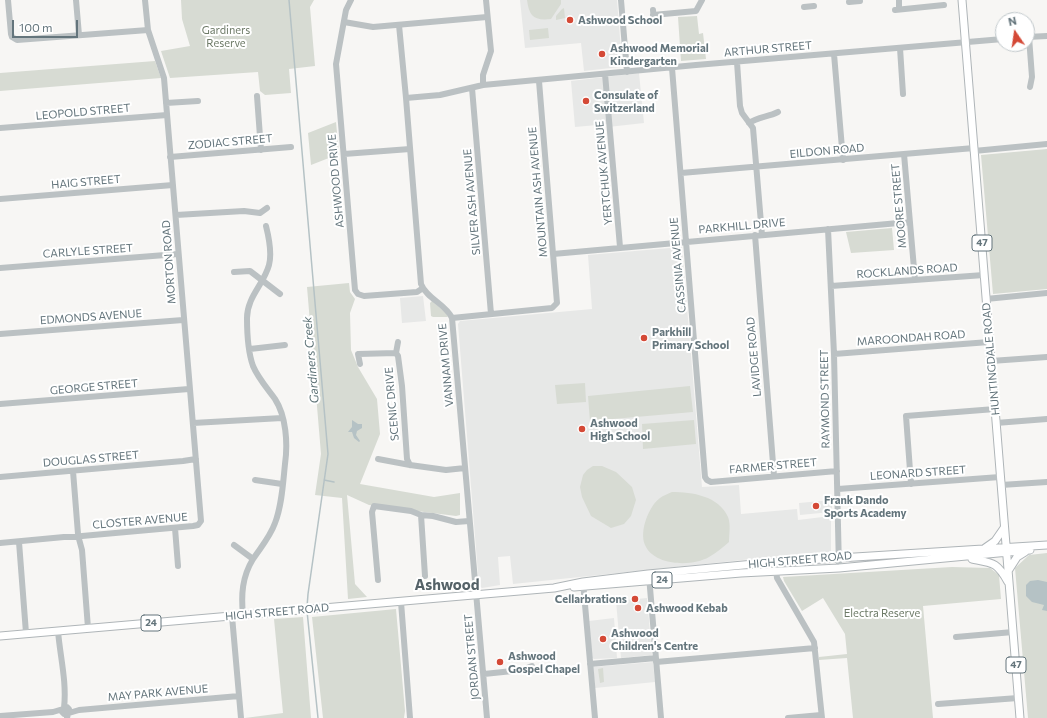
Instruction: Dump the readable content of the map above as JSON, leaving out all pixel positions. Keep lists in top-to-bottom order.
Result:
{
  "streets": {
    "main road": [
      "47",
      "HUNTINGDALE ROAD",
      "HIGH STREET ROAD",
      "24"
    ],
    "street": [
      "ARTHUR STREET",
      "LEOPOLD STREET",
      "ZODIAC STREET",
      "EILDON ROAD",
      "YERTCHUK AVENUE",
      "ASHWOOD DRIVE",
      "HAIG STREET",
      "MOUNTAIN ASH AVENUE",
      "SILVER ASH AVENUE",
      "MOORE STREET",
      "PARKHILL DRIVE",
      "CARLYLE STREET",
      "MORTON ROAD",
      "CASSINIA AVENUE",
      "ROCKLANDS ROAD",
      "EDMONDS AVENUE",
      "MAROONDAH ROAD",
      "LAVIDGE ROAD",
      "VANNAM DRIVE",
      "GEORGE STREET",
      "RAYMOND STREET",
      "SCENIC DRIVE",
      "DOUGLAS STREET",
      "FARMER STREET",
      "LEONARD STREET",
      "CLOSTER AVENUE",
      "JORDAN STREET",
      "MAY PARK AVENUE"
    ]
  },
  "crossings": [
    ["ARTHUR STREET", "YERTCHUK AVENUE"],
    ["ARTHUR STREET", "MOUNTAIN ASH AVENUE"],
    ["ARTHUR STREET", "SILVER ASH AVENUE"],
    ["ARTHUR STREET", "CASSINIA AVENUE"],
    ["ARTHUR STREET", "HUNTINGDALE ROAD"],
    ["LEOPOLD STREET", "MORTON ROAD"],
    ["ZODIAC STREET", "MORTON ROAD"],
    ["EILDON ROAD", "MOORE STREET"],
    ["EILDON ROAD", "CASSINIA AVENUE"],
    ["EILDON ROAD", "HUNTINGDALE ROAD"],
    ["YERTCHUK AVENUE", "PARKHILL DRIVE"],
    ["ASHWOOD DRIVE", "VANNAM DRIVE"],
    ["HAIG STREET", "MORTON ROAD"],
    ["MOUNTAIN ASH AVENUE", "SILVER ASH AVENUE"],
    ["MOUNTAIN ASH AVENUE", "PARKHILL DRIVE"],
    ["MOORE STREET", "PARKHILL DRIVE"],
    ["MOORE STREET", "ROCKLANDS ROAD"],
    ["PARKHILL DRIVE", "CASSINIA AVENUE"],
    ["PARKHILL DRIVE", "LAVIDGE ROAD"],
    ["PARKHILL DRIVE", "RAYMOND STREET"],
    ["CARLYLE STREET", "MORTON ROAD"],
    ["MORTON ROAD", "EDMONDS AVENUE"],
    ["MORTON ROAD", "GEORGE STREET"],
    ["MORTON ROAD", "DOUGLAS STREET"],
    ["MORTON ROAD", "CLOSTER AVENUE"],
    ["CASSINIA AVENUE", "FARMER STREET"],
    ["ROCKLANDS ROAD", "HUNTINGDALE ROAD"],
    ["ROCKLANDS ROAD", "RAYMOND STREET"],
    ["MAROONDAH ROAD", "HUNTINGDALE ROAD"],
    ["MAROONDAH ROAD", "RAYMOND STREET"],
    ["LAVIDGE ROAD", "FARMER STREET"],
    ["HUNTINGDALE ROAD", "LEONARD STREET"],
    ["HUNTINGDALE ROAD", "HIGH STREET ROAD"],
    ["VANNAM DRIVE", "HIGH STREET ROAD"],
    ["VANNAM DRIVE", "JORDAN STREET"],
    ["RAYMOND STREET", "FARMER STREET"],
    ["RAYMOND STREET", "LEONARD STREET"],
    ["RAYMOND STREET", "HIGH STREET ROAD"],
    ["HIGH STREET ROAD", "JORDAN STREET"]
  ],
  "districts": ["Ashwood"],
  "water": ["Gardiners Creek"],
  "parks": ["Gardiners Reserve", "Electra Reserve"],
  "places": [
    "Ashwood School",
    "Ashwood Memorial Kindergarten",
    "Consulate of Switzerland",
    "Parkhill Primary School",
    "Ashwood High School",
    "Frank Dando Sports Academy",
    "Cellarbrations",
    "Ashwood Kebab",
    "Ashwood Children's Centre",
    "Ashwood Gospel Chapel"
  ],
  "scale_bar": "100 m",
  "north": "top"
}
